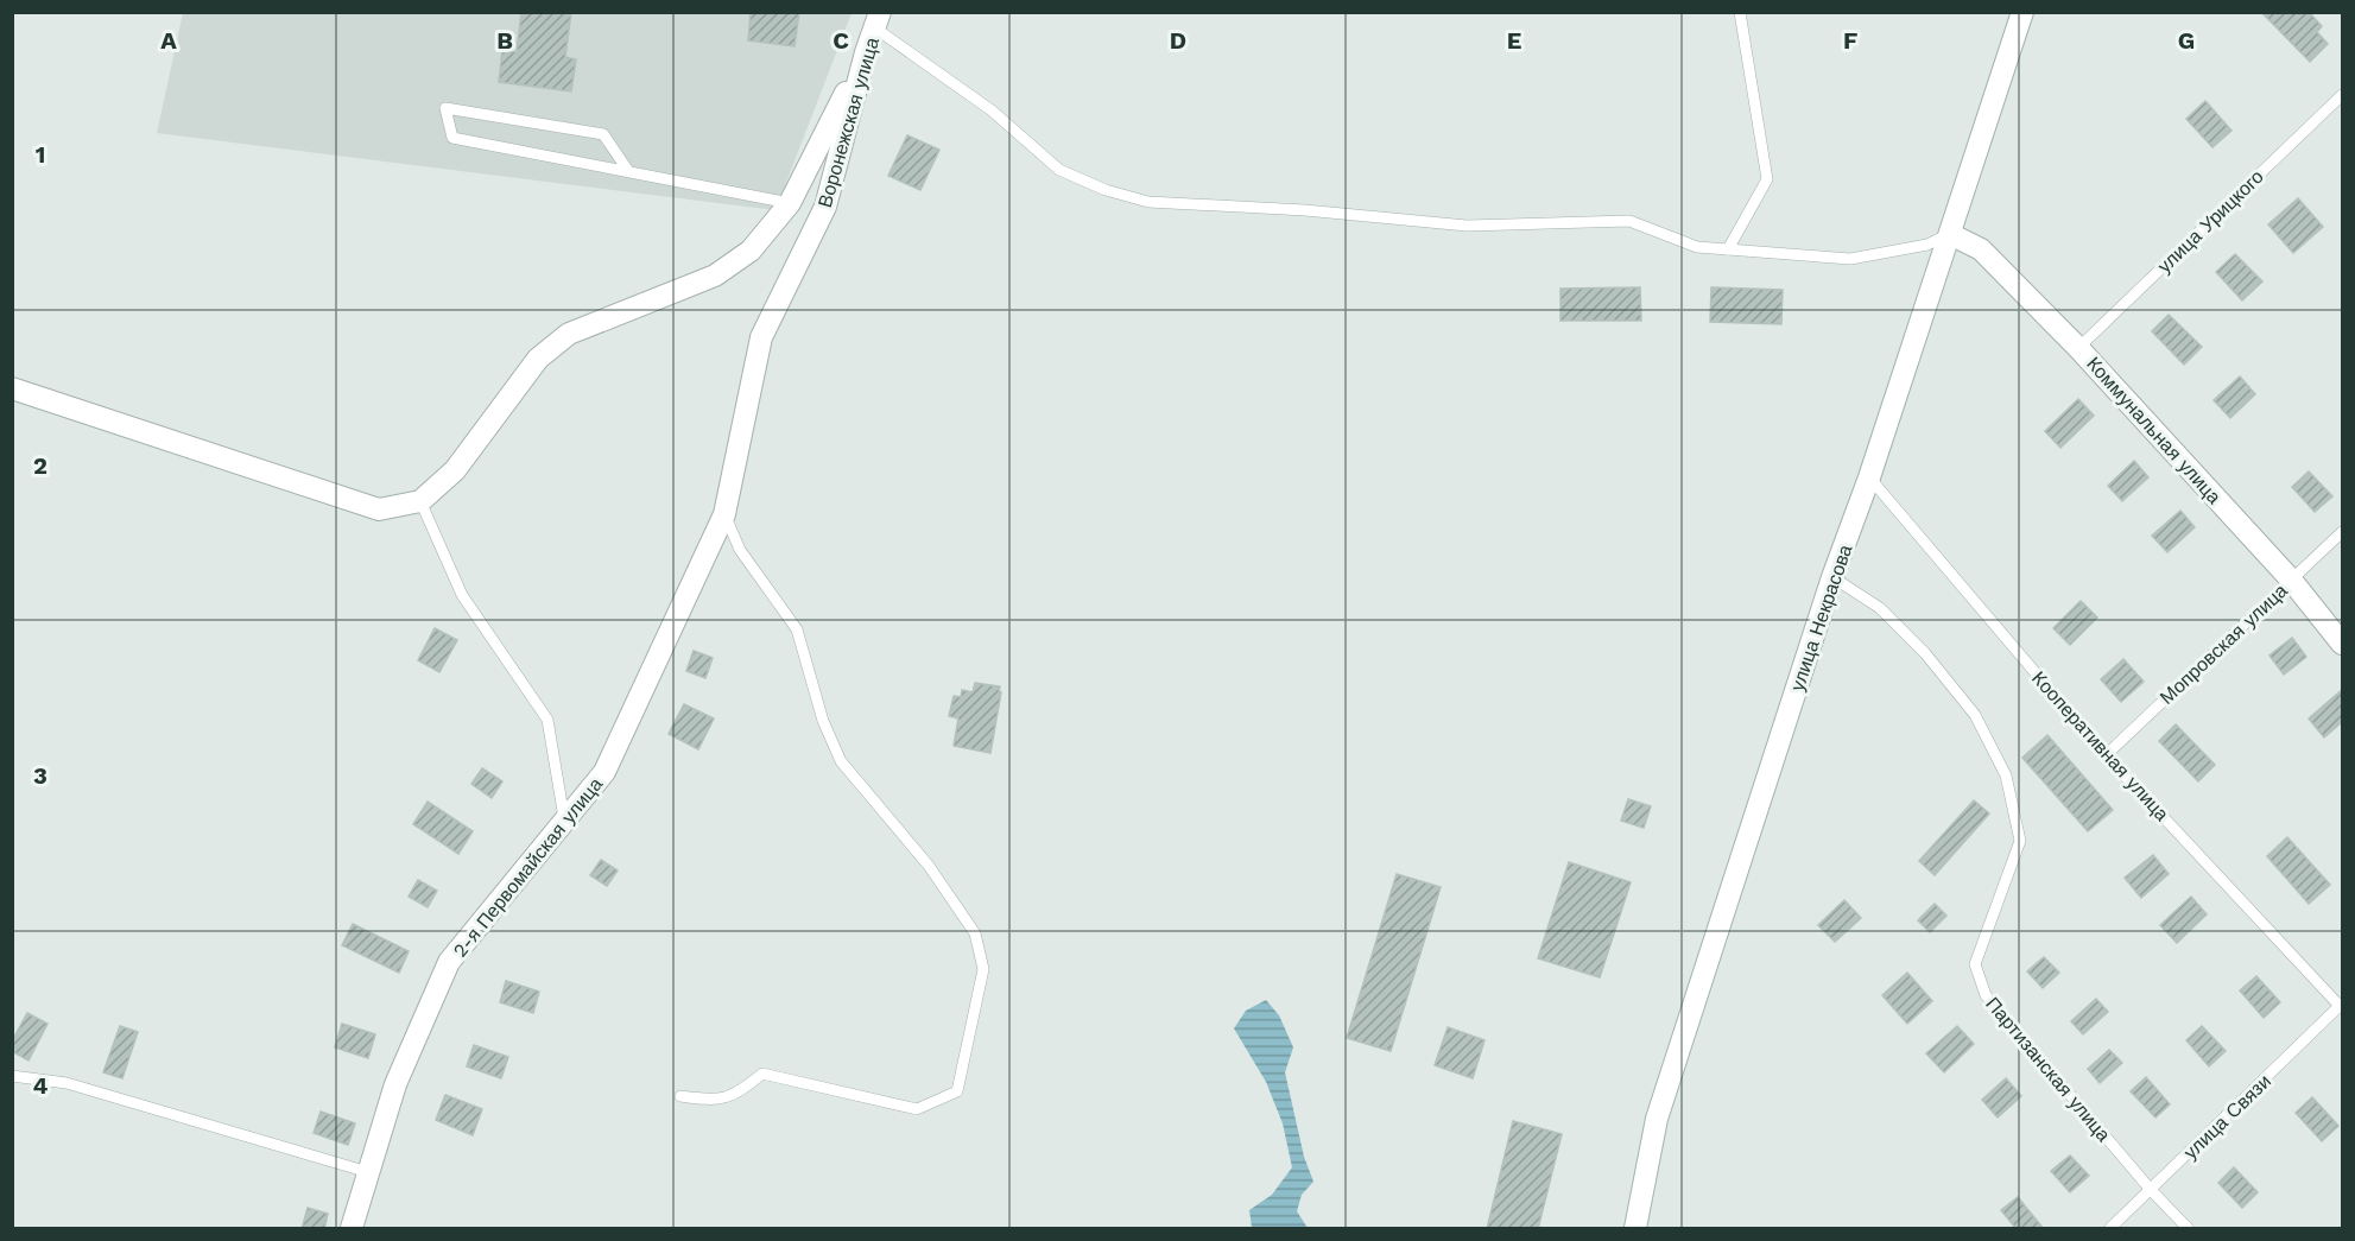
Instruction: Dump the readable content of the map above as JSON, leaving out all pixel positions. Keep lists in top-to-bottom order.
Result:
{
  "streets": {
    "street": [
      "Воронежская улица",
      "Коммунальная улица",
      "улица Некрасова",
      "2-я Первомайская улица"
    ],
    "lane": [
      "улица Урицкого",
      "Мопровская улица",
      "Кооперативная улица",
      "Партизанская улица",
      "улица Связи"
    ]
  },
  "crossings": [
    ["Воронежская улица", "2-я Первомайская улица"],
    ["улица Урицкого", "Коммунальная улица"],
    ["Коммунальная улица", "улица Некрасова"],
    ["Коммунальная улица", "Мопровская улица"],
    ["улица Некрасова", "Кооперативная улица"],
    ["улица Некрасова", "Партизанская улица"],
    ["Мопровская улица", "Кооперативная улица"],
    ["Кооперативная улица", "улица Связи"],
    ["Партизанская улица", "улица Связи"]
  ],
  "grid": {
    "columns": [
      "A",
      "B",
      "C",
      "D",
      "E",
      "F",
      "G"
    ],
    "rows": [
      "1",
      "2",
      "3",
      "4"
    ]
  }
}
